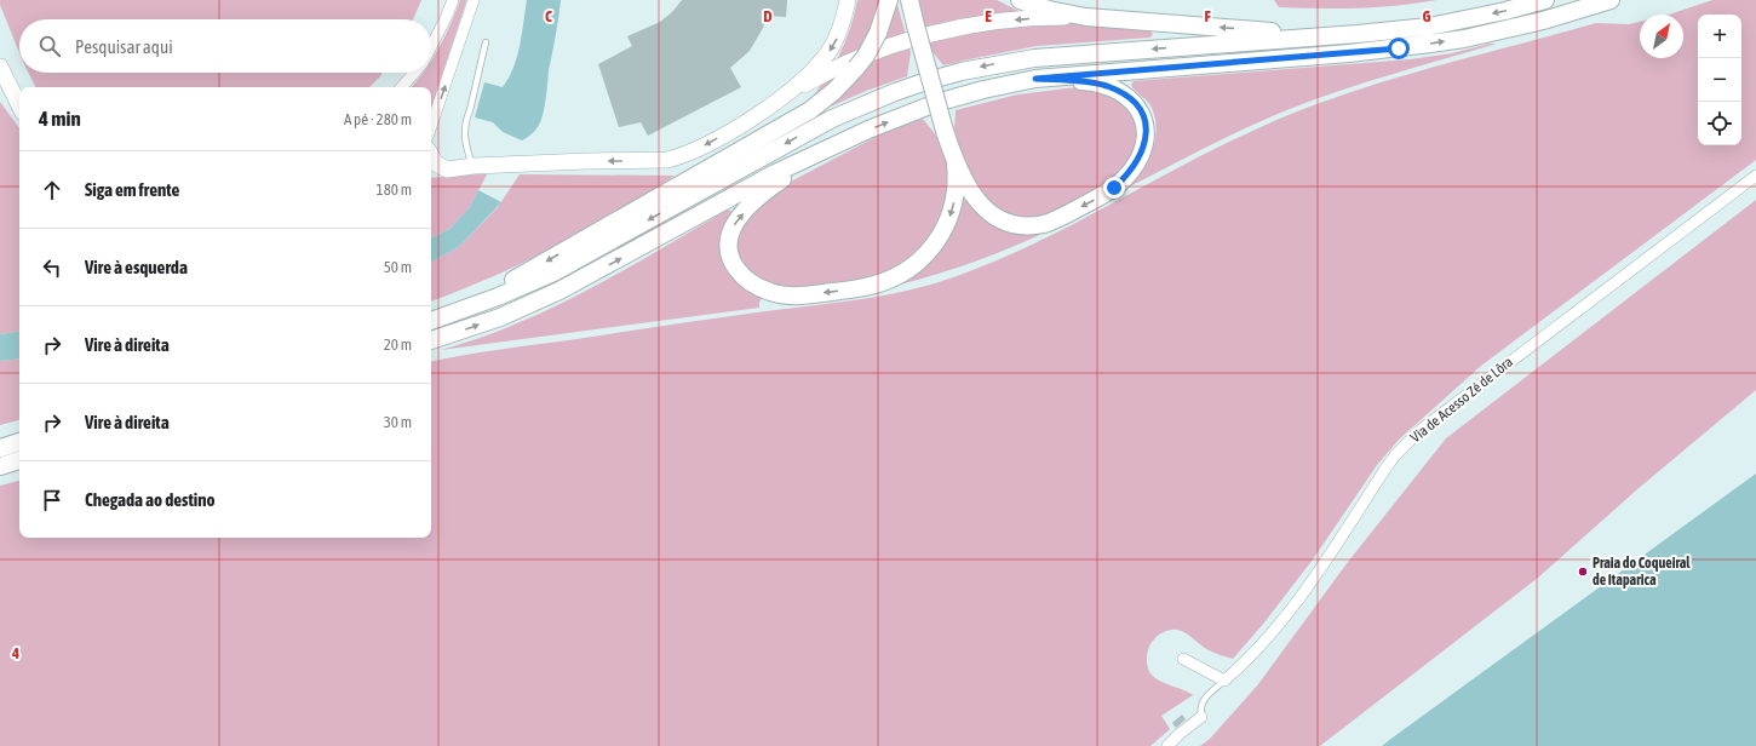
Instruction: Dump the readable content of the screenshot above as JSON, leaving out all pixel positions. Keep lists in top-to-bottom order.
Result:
{
  "streets": {
    "street": ["Via de Acesso Zé de Lôra"]
  },
  "places": ["Praia do Coqueiral de Itaparica"],
  "north": "top right",
  "page": {
    "map_buttons": ["+", "−"],
    "search": "Pesquisar aqui",
    "heading": ["4 min", "A pé · 280 m"],
    "list": [
      ["Siga em frente", "180 m"],
      ["Vire à esquerda", "50 m"],
      ["Vire à direita", "20 m"],
      ["Vire à direita", "30 m"],
      "Chegada ao destino"
    ]
  },
  "grid": {
    "columns": [
      "C",
      "D",
      "E",
      "F",
      "G"
    ],
    "rows": ["4"]
  }
}
